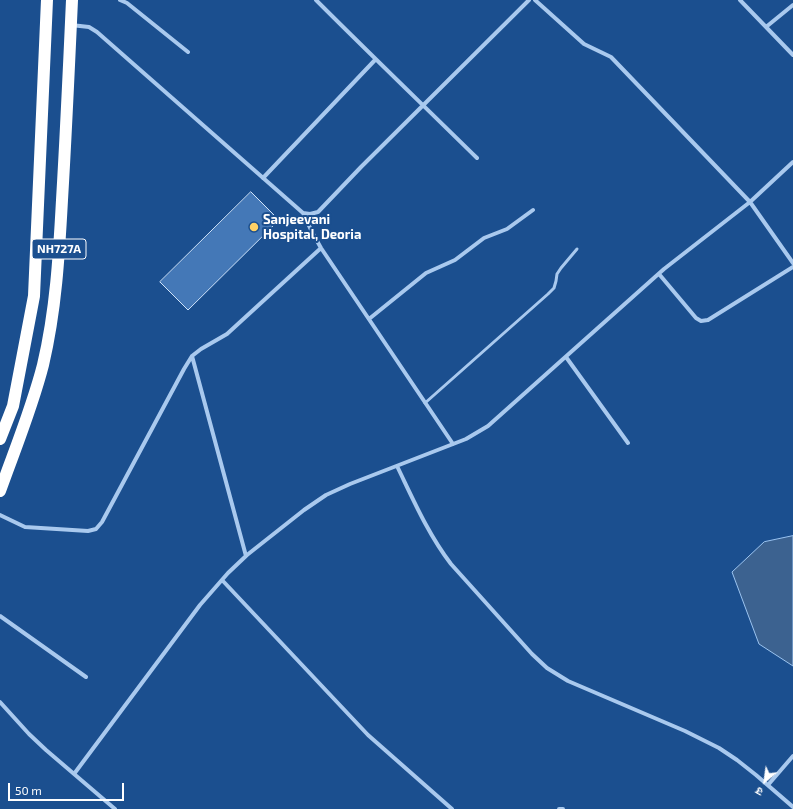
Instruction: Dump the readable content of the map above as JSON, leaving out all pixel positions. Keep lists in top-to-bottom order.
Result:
{
  "streets": {
    "highway": ["NH727A"]
  },
  "places": ["Sanjeevani Hospital, Deoria"],
  "scale_bar": "50 m",
  "north": "bottom left"
}
